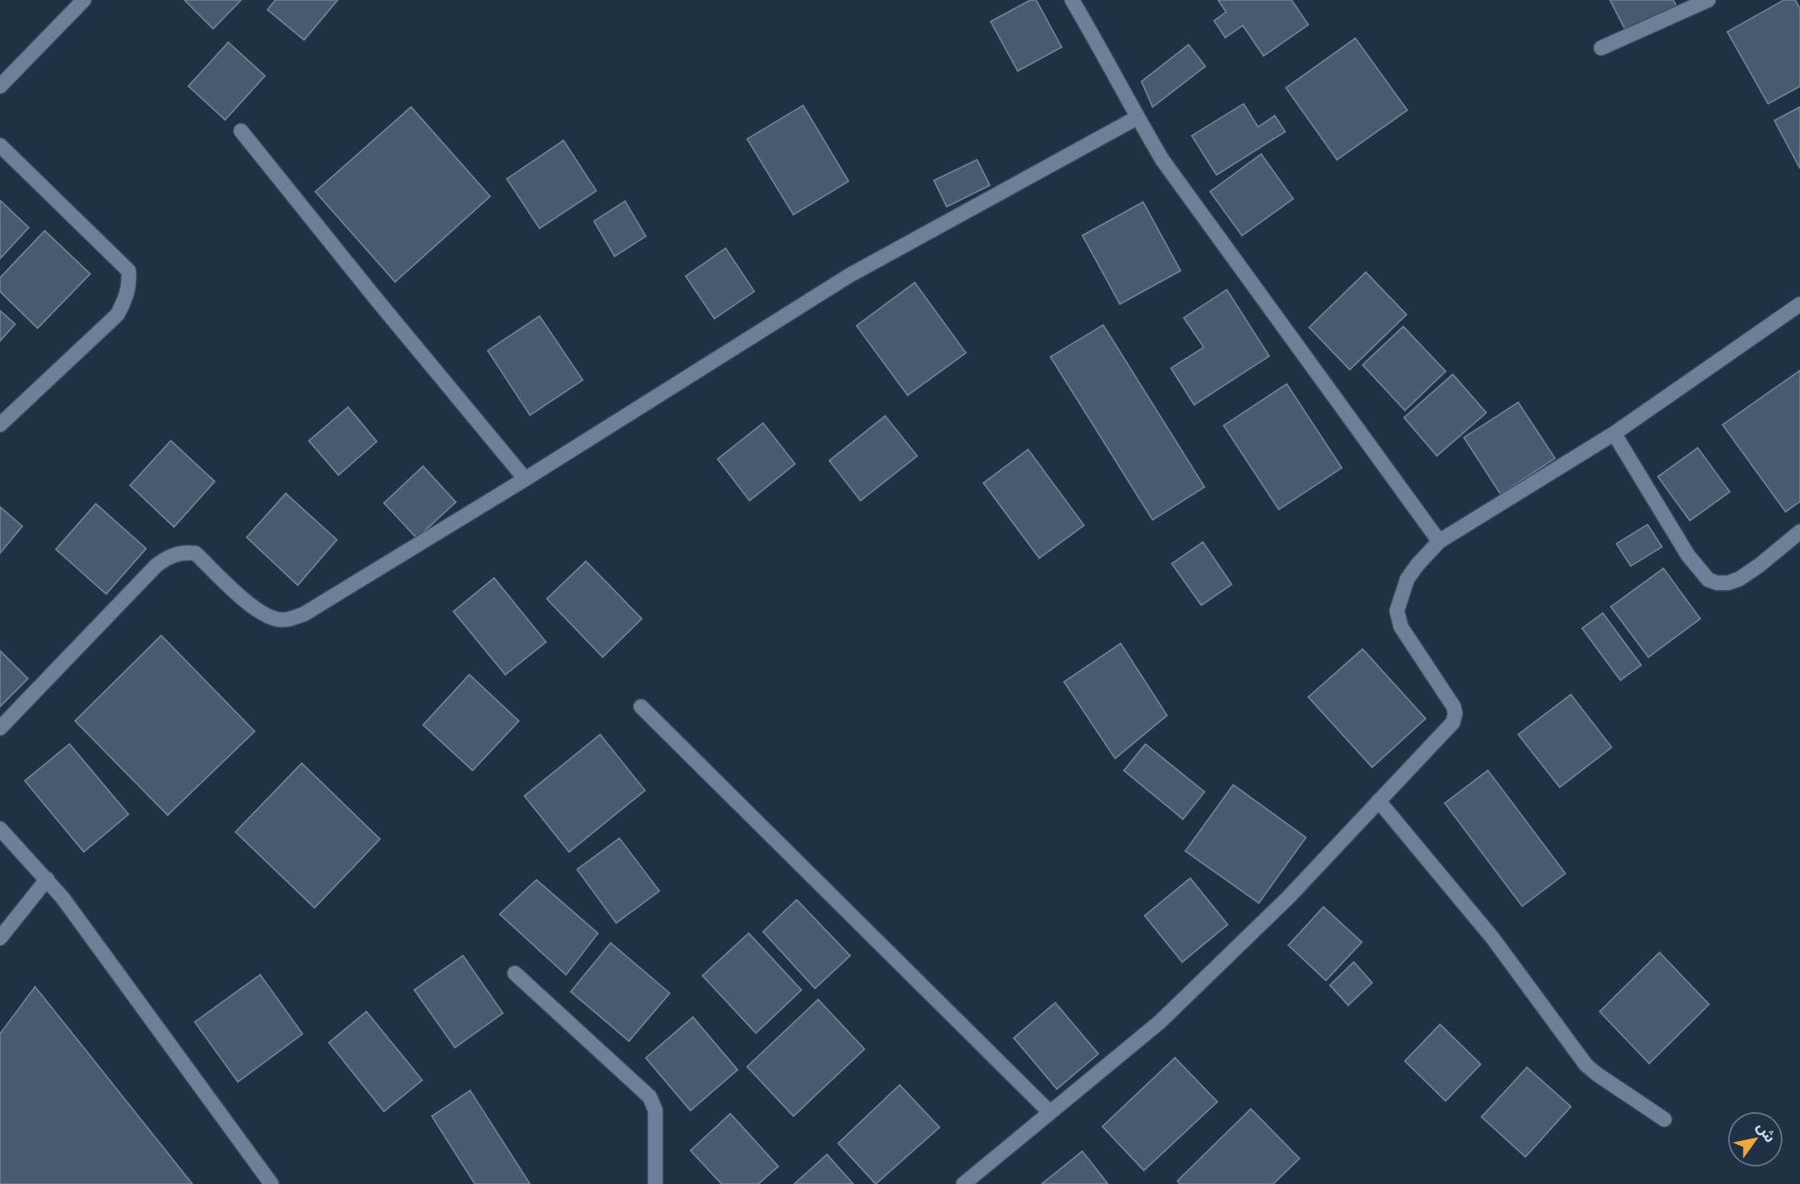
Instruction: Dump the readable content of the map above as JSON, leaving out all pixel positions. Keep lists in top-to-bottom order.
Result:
{
  "north": "top right"
}
